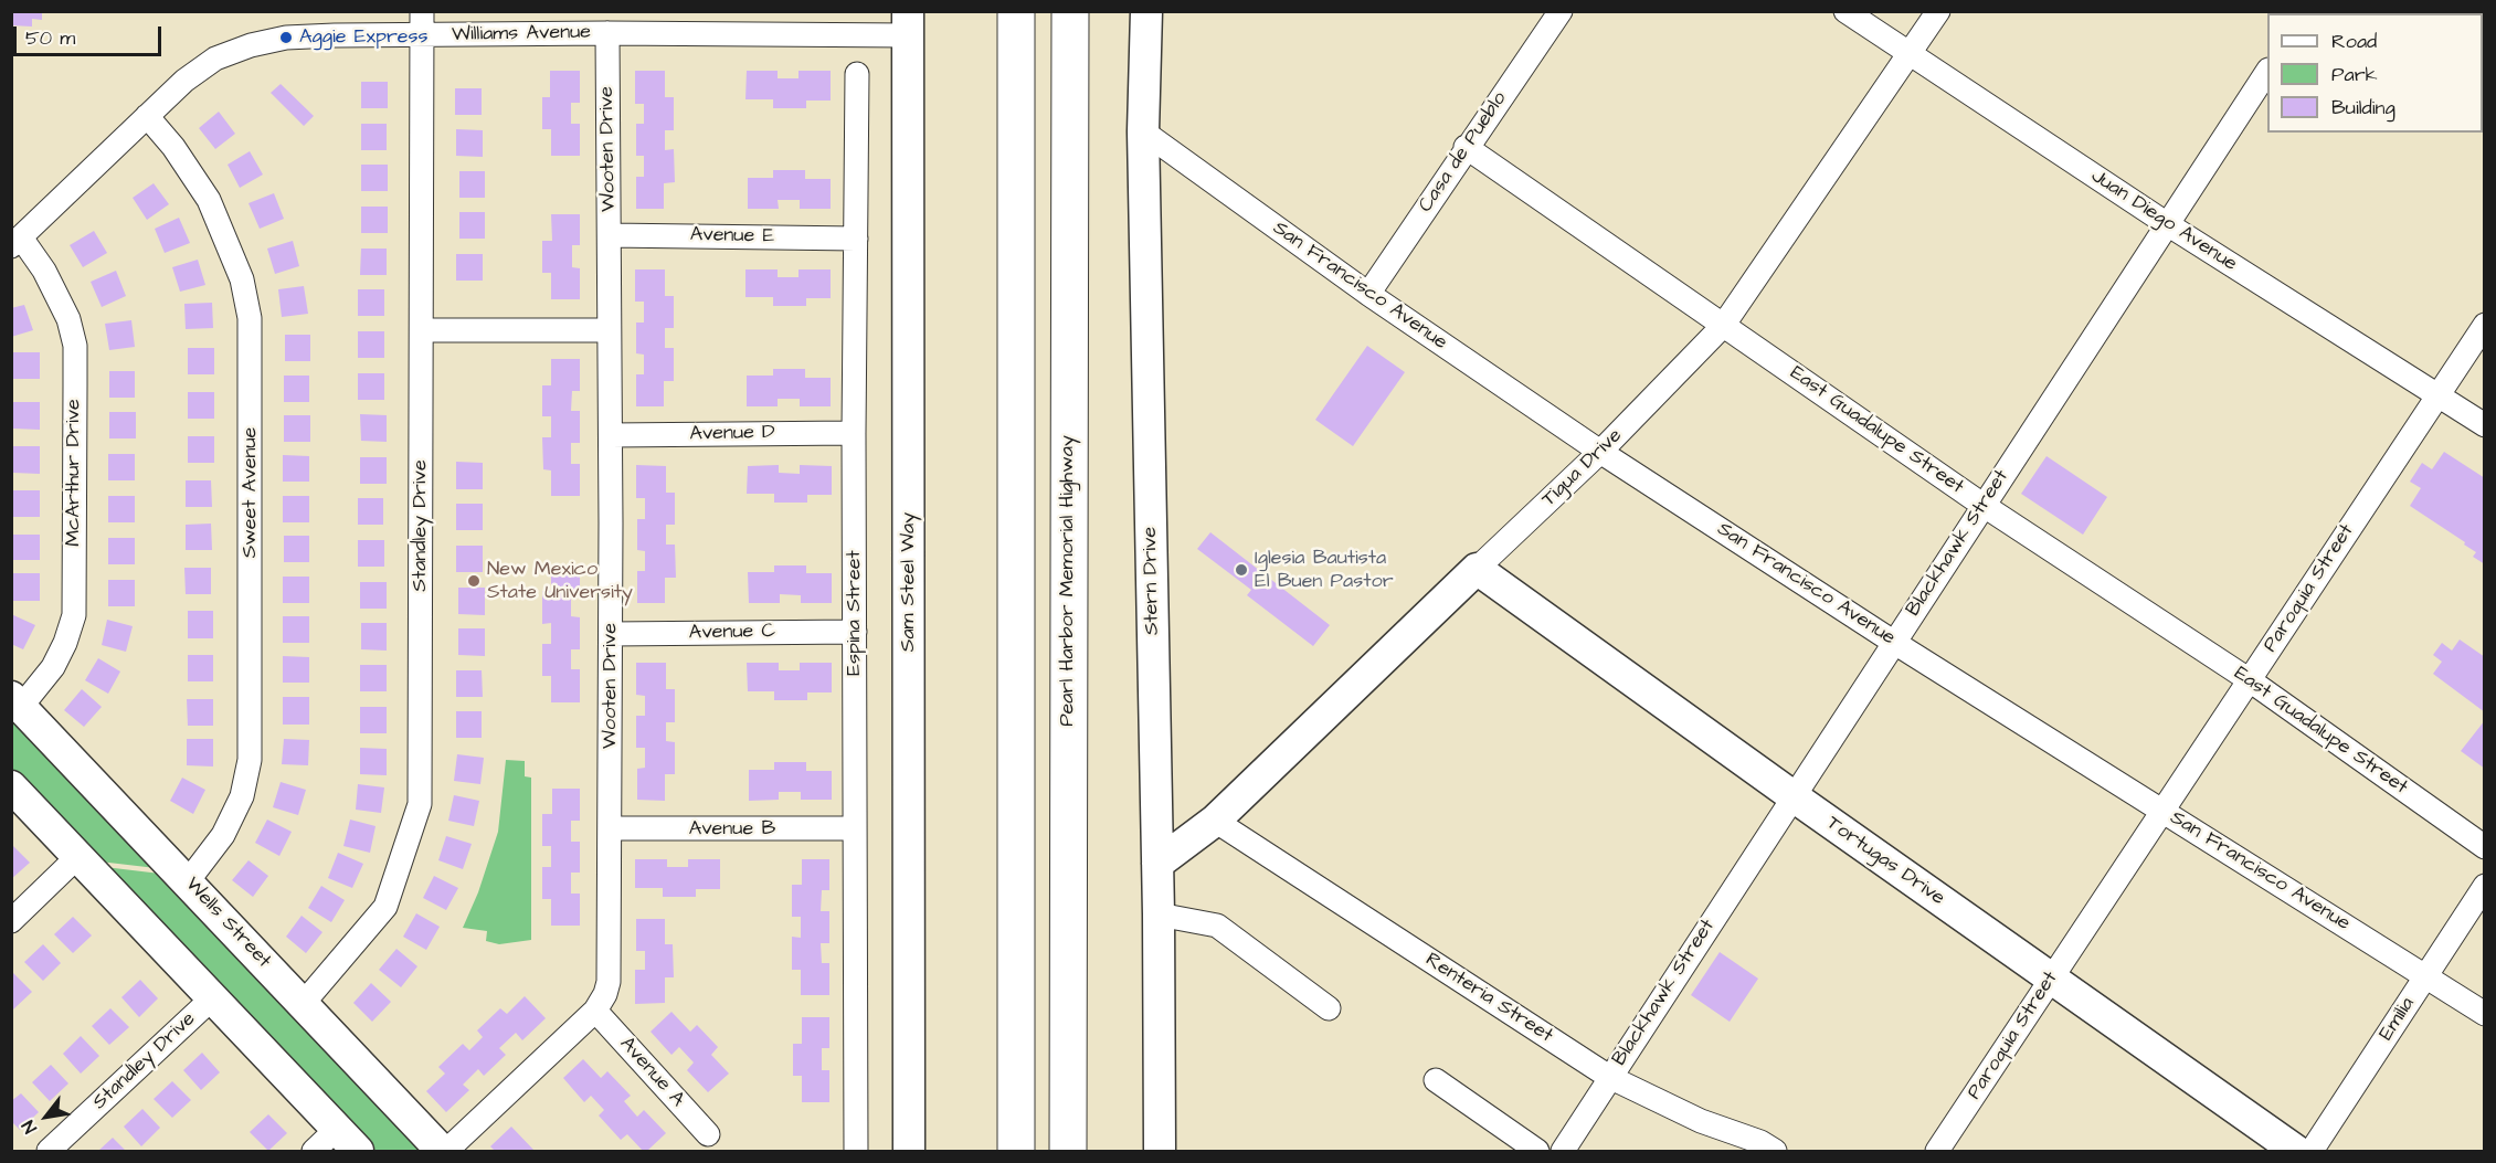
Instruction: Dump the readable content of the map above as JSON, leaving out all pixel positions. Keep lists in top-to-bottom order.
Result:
{
  "streets": {
    "highway": ["Pearl Harbor Memorial Highway"],
    "street": [
      "Williams Avenue",
      "Wooten Drive",
      "Casa de Pueblo",
      "Juan Diego Avenue",
      "Avenue E",
      "San Francisco Avenue",
      "East Guadalupe Street",
      "Avenue D",
      "Tigua Drive",
      "McArthur Drive",
      "Sweet Avenue",
      "Standley Drive",
      "Blackhawk Street",
      "Stern Drive",
      "Sam Steel Way",
      "Paroquia Street",
      "Espina Street",
      "Avenue C",
      "Avenue B",
      "Tortugas Drive",
      "Wells Street",
      "Renteria Street",
      "Emilia",
      "Avenue A"
    ]
  },
  "crossings": [
    ["Williams Avenue", "Wooten Drive"],
    ["Williams Avenue", "McArthur Drive"],
    ["Williams Avenue", "Sweet Avenue"],
    ["Williams Avenue", "Standley Drive"],
    ["Williams Avenue", "Sam Steel Way"],
    ["Wooten Drive", "Avenue E"],
    ["Wooten Drive", "Avenue D"],
    ["Wooten Drive", "Avenue C"],
    ["Wooten Drive", "Avenue B"],
    ["Wooten Drive", "Wells Street"],
    ["Wooten Drive", "Avenue A"],
    ["Casa de Pueblo", "San Francisco Avenue"],
    ["Casa de Pueblo", "East Guadalupe Street"],
    ["Juan Diego Avenue", "Tigua Drive"],
    ["Juan Diego Avenue", "Blackhawk Street"],
    ["Juan Diego Avenue", "Paroquia Street"],
    ["Avenue E", "Espina Street"],
    ["San Francisco Avenue", "Tigua Drive"],
    ["San Francisco Avenue", "Blackhawk Street"],
    ["San Francisco Avenue", "Stern Drive"],
    ["San Francisco Avenue", "Paroquia Street"],
    ["San Francisco Avenue", "Emilia"],
    ["East Guadalupe Street", "Tigua Drive"],
    ["East Guadalupe Street", "Blackhawk Street"],
    ["East Guadalupe Street", "Paroquia Street"],
    ["Avenue D", "Espina Street"],
    ["Tigua Drive", "Stern Drive"],
    ["Tigua Drive", "Tortugas Drive"],
    ["Tigua Drive", "Renteria Street"],
    ["McArthur Drive", "Wells Street"],
    ["Sweet Avenue", "Wells Street"],
    ["Standley Drive", "Wells Street"],
    ["Blackhawk Street", "Tortugas Drive"],
    ["Blackhawk Street", "Renteria Street"],
    ["Paroquia Street", "Tortugas Drive"],
    ["Espina Street", "Avenue C"],
    ["Espina Street", "Avenue B"]
  ],
  "places": ["Aggie Express", "Iglesia Bautista El Buen Pastor", "New Mexico State University"],
  "legend": ["Road", "Park", "Building"],
  "scale_bar": "50 m",
  "north": "bottom left"
}
